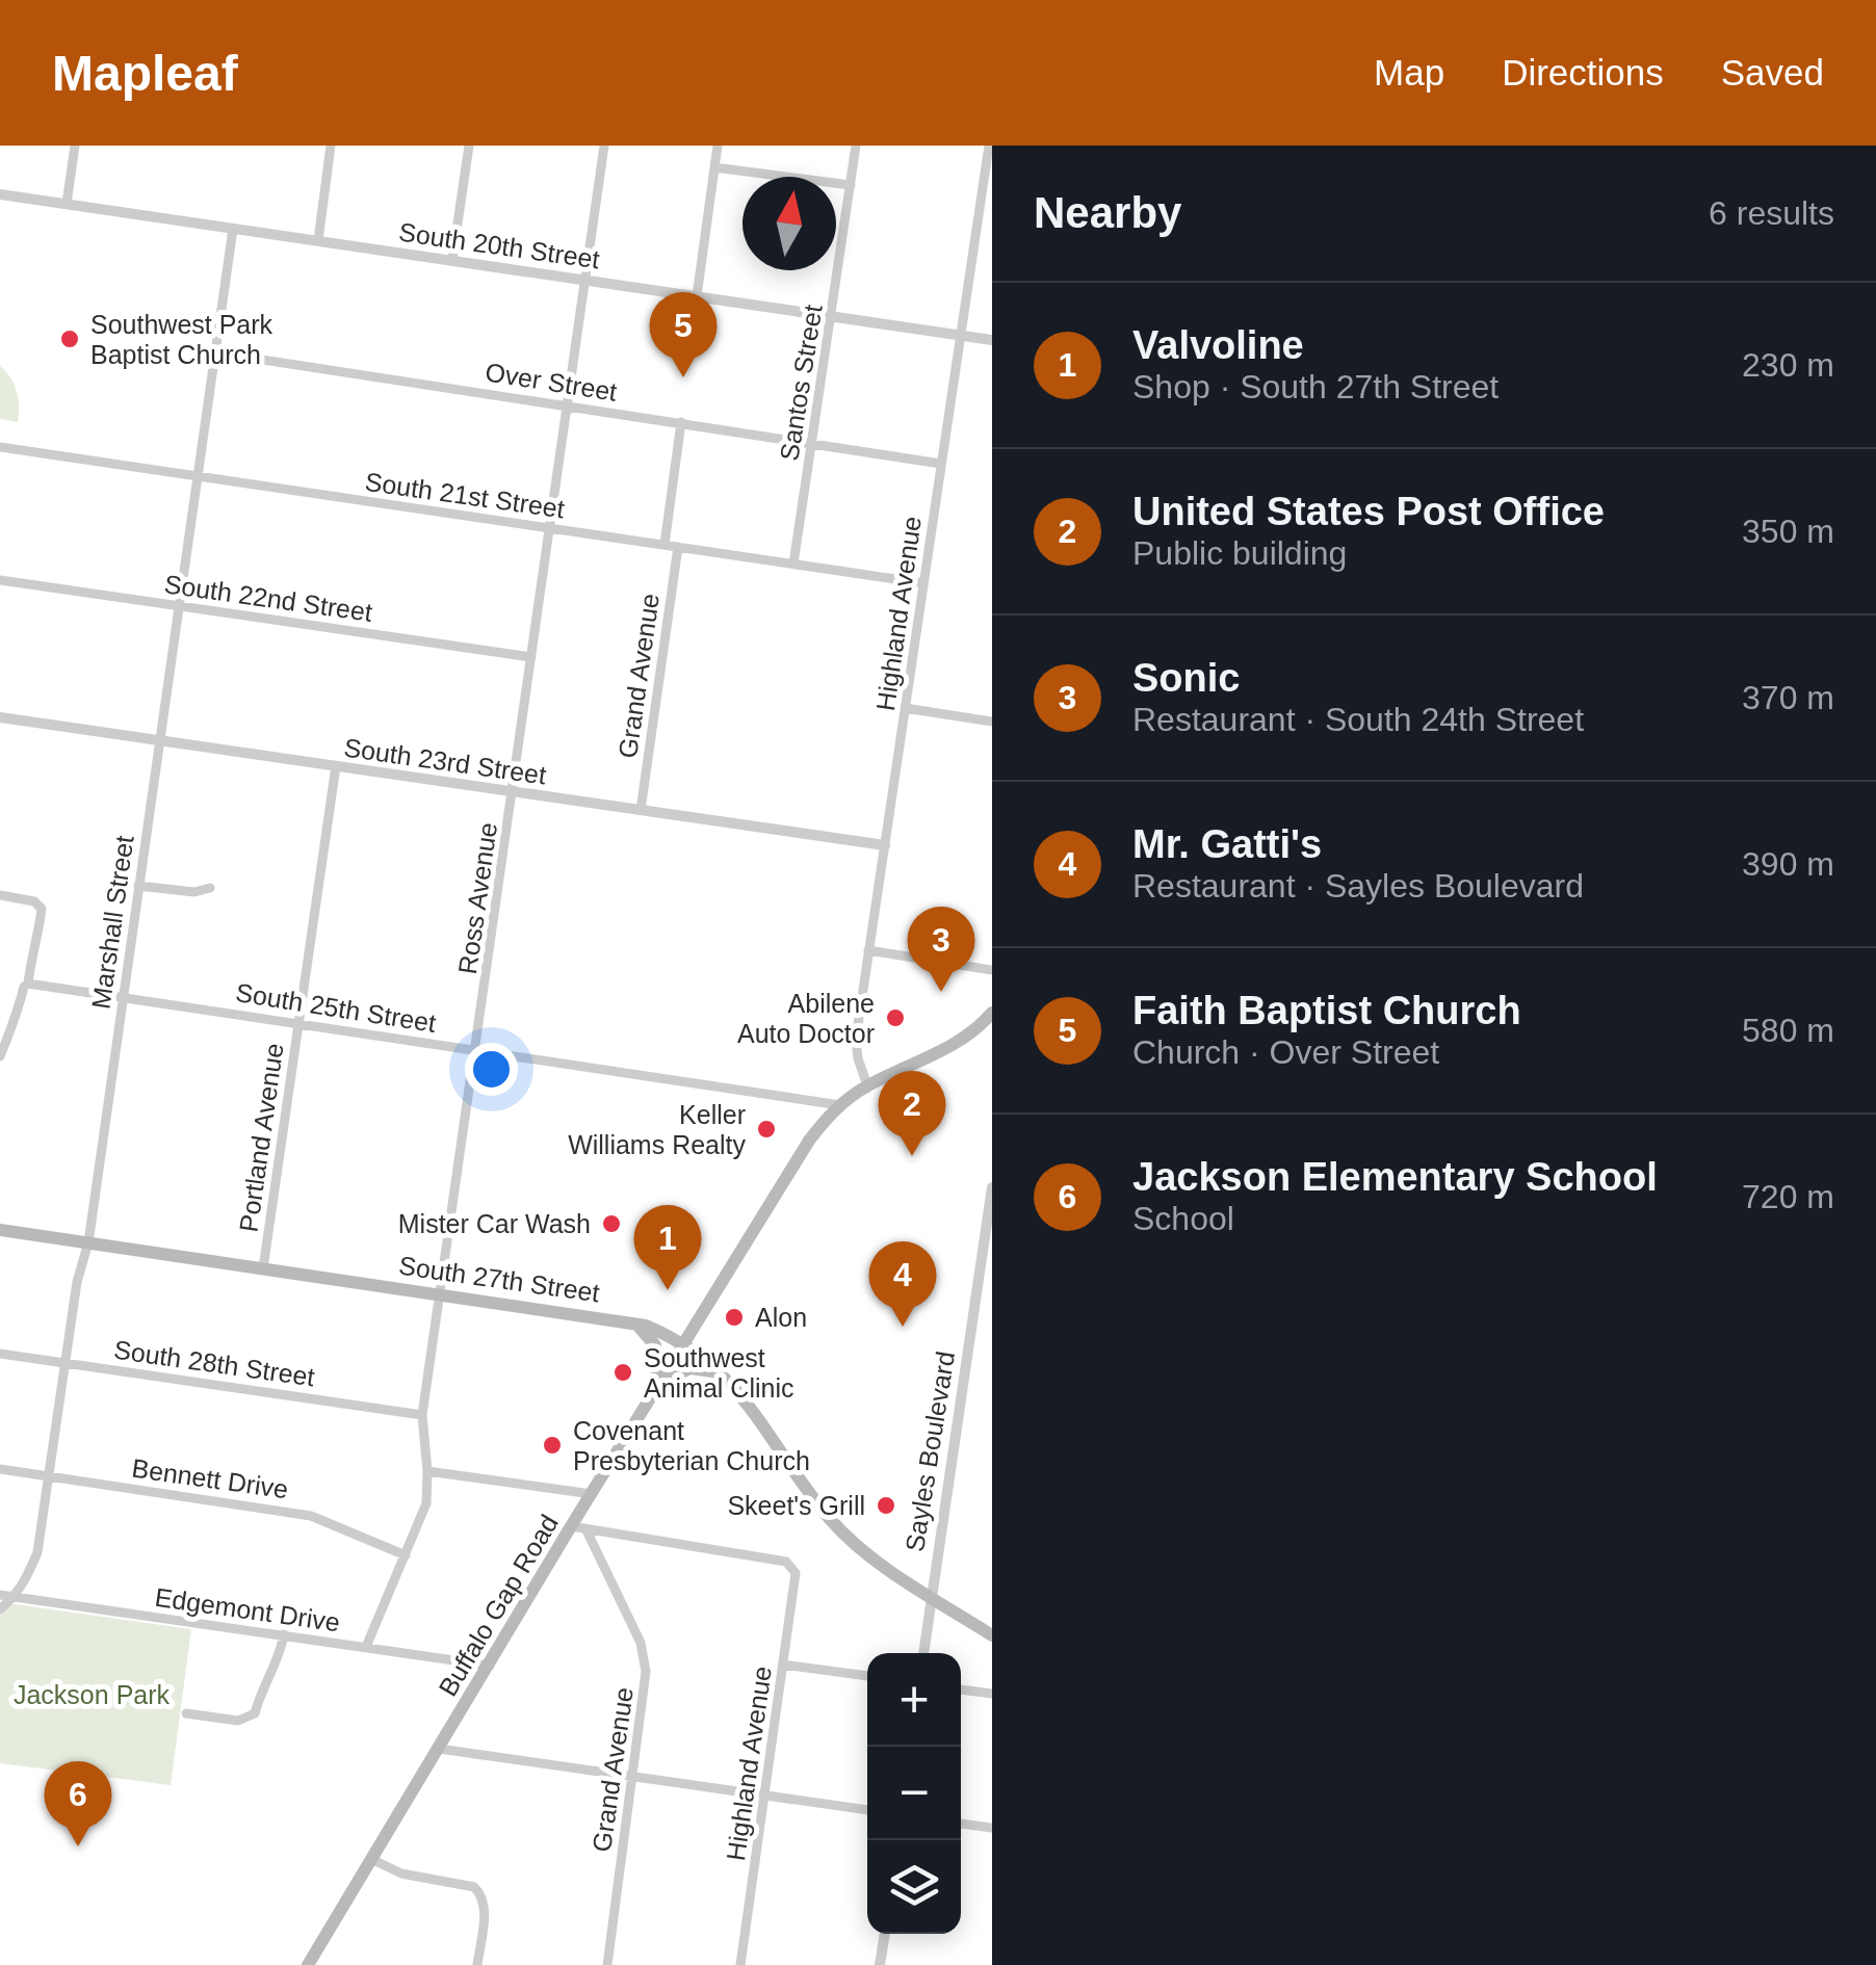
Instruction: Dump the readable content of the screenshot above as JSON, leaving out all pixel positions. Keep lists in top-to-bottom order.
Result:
{
  "streets": {
    "main road": ["South 27th Street", "Buffalo Gap Road"],
    "street": [
      "South 20th Street",
      "Over Street",
      "Santos Street",
      "South 21st Street",
      "South 22nd Street",
      "Highland Avenue",
      "Grand Avenue",
      "South 23rd Street",
      "Ross Avenue",
      "Marshall Street",
      "South 25th Street",
      "Portland Avenue",
      "South 28th Street",
      "Sayles Boulevard",
      "Bennett Drive",
      "Edgemont Drive"
    ]
  },
  "crossings": [
    ["South 20th Street", "Santos Street"],
    ["South 20th Street", "Highland Avenue"],
    ["South 20th Street", "Ross Avenue"],
    ["South 20th Street", "Marshall Street"],
    ["Over Street", "Santos Street"],
    ["Over Street", "Highland Avenue"],
    ["Over Street", "Ross Avenue"],
    ["Over Street", "Marshall Street"],
    ["Santos Street", "South 21st Street"],
    ["South 21st Street", "Highland Avenue"],
    ["South 21st Street", "Grand Avenue"],
    ["South 21st Street", "Ross Avenue"],
    ["South 21st Street", "Marshall Street"],
    ["South 22nd Street", "Ross Avenue"],
    ["South 22nd Street", "Marshall Street"],
    ["Highland Avenue", "Grand Avenue"],
    ["Highland Avenue", "South 23rd Street"],
    ["Highland Avenue", "Buffalo Gap Road"],
    ["Grand Avenue", "South 23rd Street"],
    ["South 23rd Street", "Ross Avenue"],
    ["South 23rd Street", "Marshall Street"],
    ["South 23rd Street", "Portland Avenue"],
    ["Ross Avenue", "South 25th Street"],
    ["Ross Avenue", "South 27th Street"],
    ["Ross Avenue", "South 28th Street"],
    ["Ross Avenue", "Bennett Drive"],
    ["Ross Avenue", "Edgemont Drive"],
    ["Marshall Street", "South 25th Street"],
    ["Marshall Street", "South 27th Street"],
    ["Marshall Street", "South 28th Street"],
    ["Marshall Street", "Bennett Drive"],
    ["Marshall Street", "Edgemont Drive"],
    ["South 25th Street", "Portland Avenue"],
    ["South 25th Street", "Buffalo Gap Road"],
    ["Portland Avenue", "South 27th Street"],
    ["South 27th Street", "Sayles Boulevard"],
    ["South 27th Street", "Buffalo Gap Road"],
    ["Buffalo Gap Road", "Edgemont Drive"]
  ],
  "parks": ["Jackson Park"],
  "places": [
    "Southwest Park Baptist Church",
    "Abilene Auto Doctor",
    "Keller Williams Realty",
    "Mister Car Wash",
    "Alon",
    "Southwest Animal Clinic",
    "Covenant Presbyterian Church",
    "Skeet's Grill"
  ],
  "north": "top",
  "page": {
    "header": "Mapleaf",
    "nav": ["Map", "Directions", "Saved"],
    "heading": ["Nearby", "6 results"],
    "list": [
      {
        "mark": "1",
        "name": "Valvoline",
        "note": "Shop · South 27th Street",
        "value": "230 m"
      },
      {
        "mark": "2",
        "name": "United States Post Office",
        "note": "Public building",
        "value": "350 m"
      },
      {
        "mark": "3",
        "name": "Sonic",
        "note": "Restaurant · South 24th Street",
        "value": "370 m"
      },
      {
        "mark": "4",
        "name": "Mr. Gatti's",
        "note": "Restaurant · Sayles Boulevard",
        "value": "390 m"
      },
      {
        "mark": "5",
        "name": "Faith Baptist Church",
        "note": "Church · Over Street",
        "value": "580 m"
      },
      {
        "mark": "6",
        "name": "Jackson Elementary School",
        "note": "School",
        "value": "720 m"
      }
    ],
    "pins": [
      "5",
      "3",
      "2",
      "1",
      "4",
      "6"
    ],
    "map_buttons": ["+", "−"]
  }
}
